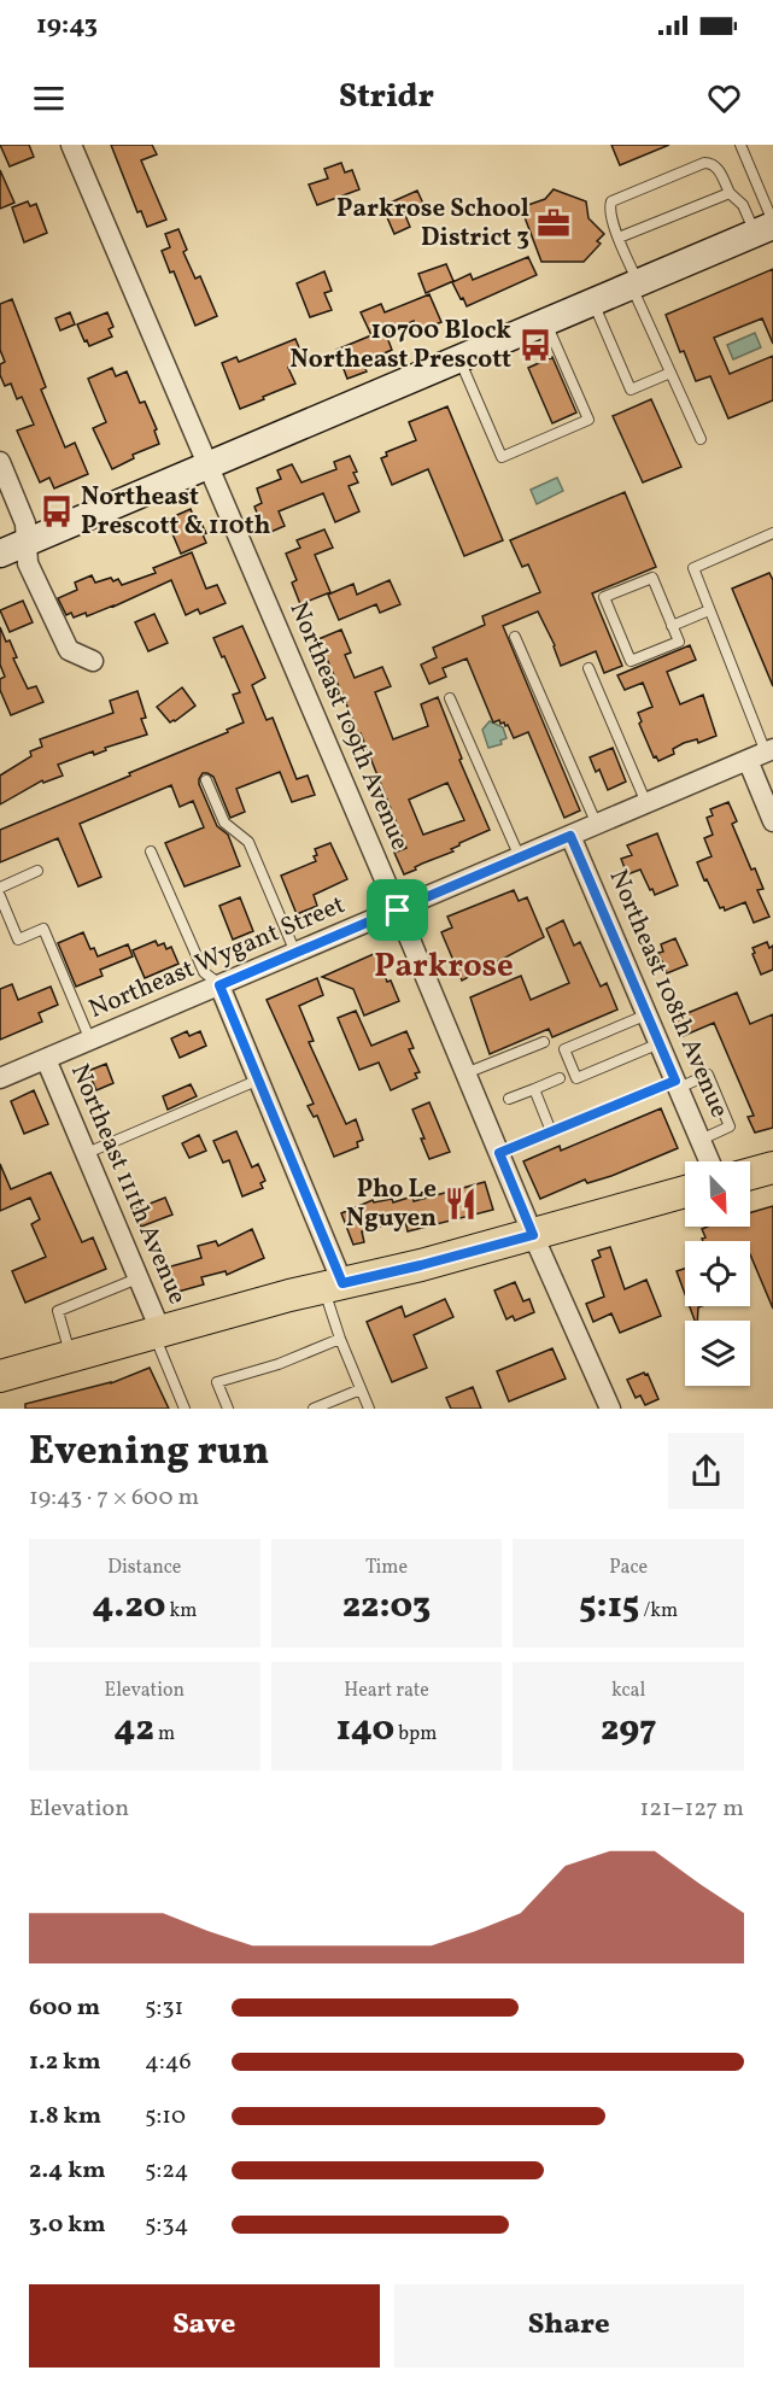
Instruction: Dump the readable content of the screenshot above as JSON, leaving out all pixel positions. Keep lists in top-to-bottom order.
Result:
{
  "streets": {
    "street": [
      "Northeast 109th Avenue",
      "Northeast Wygant Street",
      "Northeast 108th Avenue",
      "Northeast 111th Avenue"
    ]
  },
  "crossings": [
    ["Northeast 109th Avenue", "Northeast Wygant Street"],
    ["Northeast Wygant Street", "Northeast 108th Avenue"],
    ["Northeast Wygant Street", "Northeast 111th Avenue"]
  ],
  "districts": ["Parkrose"],
  "places": {
    "office": ["Parkrose School District 3"],
    "bus stop": ["10700 Block Northeast Prescott", "Northeast Prescott & 110th"],
    "restaurant": ["Pho Le Nguyen"]
  },
  "north": "bottom right",
  "page": {
    "status": "19:43",
    "header": "Stridr",
    "heading": ["Evening run", "19:43 · 7 × 600 m"],
    "stats": [
      ["Distance", "4.20 km"],
      ["Time", "22:03"],
      ["Pace", "5:15 /km"],
      ["Elevation", "42 m"],
      ["Heart rate", "140 bpm"],
      ["kcal", "297"]
    ],
    "chart": ["Elevation", "121–127 m"],
    "list": [
      {
        "name": "600 m",
        "note": "5:31"
      },
      {
        "name": "1.2 km",
        "note": "4:46"
      },
      {
        "name": "1.8 km",
        "note": "5:10"
      },
      {
        "name": "2.4 km",
        "note": "5:24"
      },
      {
        "name": "3.0 km",
        "note": "5:34"
      }
    ],
    "buttons": ["Save", "Share"]
  }
}
